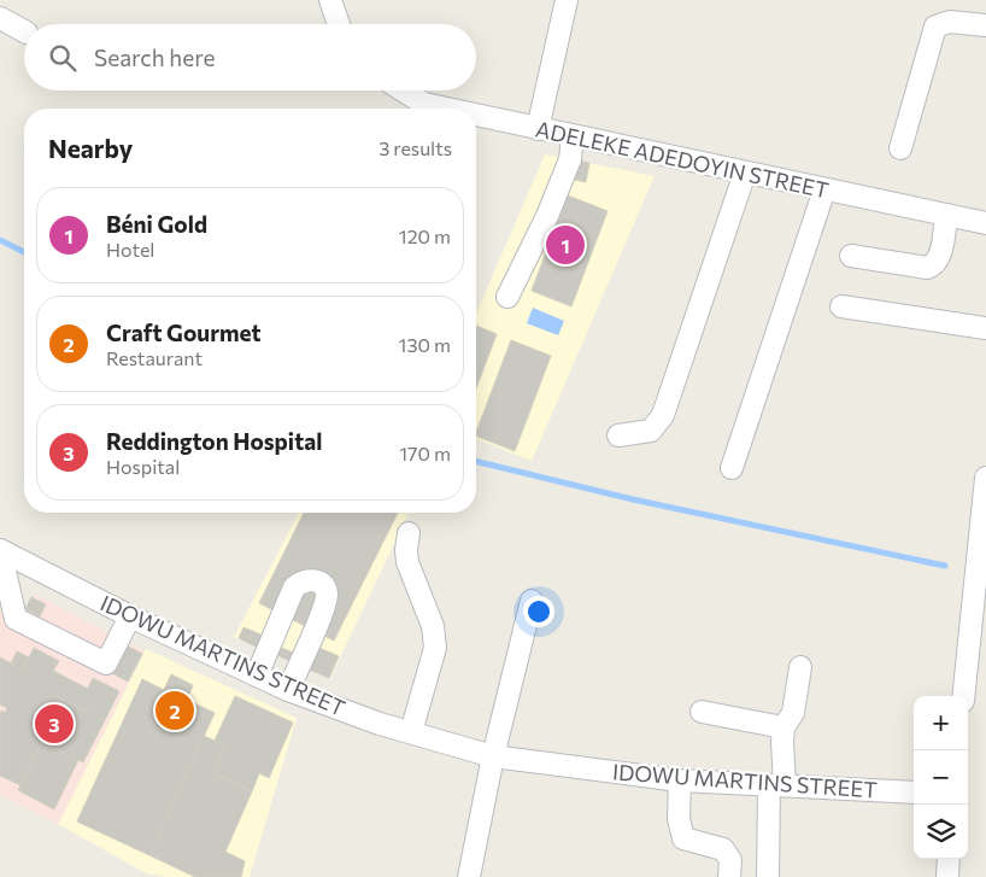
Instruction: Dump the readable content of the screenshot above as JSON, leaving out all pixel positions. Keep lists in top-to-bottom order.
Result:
{
  "streets": {
    "street": ["ADELEKE ADEDOYIN STREET", "IDOWU MARTINS STREET"]
  },
  "page": {
    "search": "Search here",
    "heading": ["Nearby", "3 results"],
    "list": [
      {
        "mark": "1",
        "name": "Béni Gold",
        "note": "Hotel",
        "value": "120 m"
      },
      {
        "mark": "2",
        "name": "Craft Gourmet",
        "note": "Restaurant",
        "value": "130 m"
      },
      {
        "mark": "3",
        "name": "Reddington Hospital",
        "note": "Hospital",
        "value": "170 m"
      }
    ],
    "pins": ["1", "2", "3"],
    "map_buttons": ["+", "−"]
  }
}
